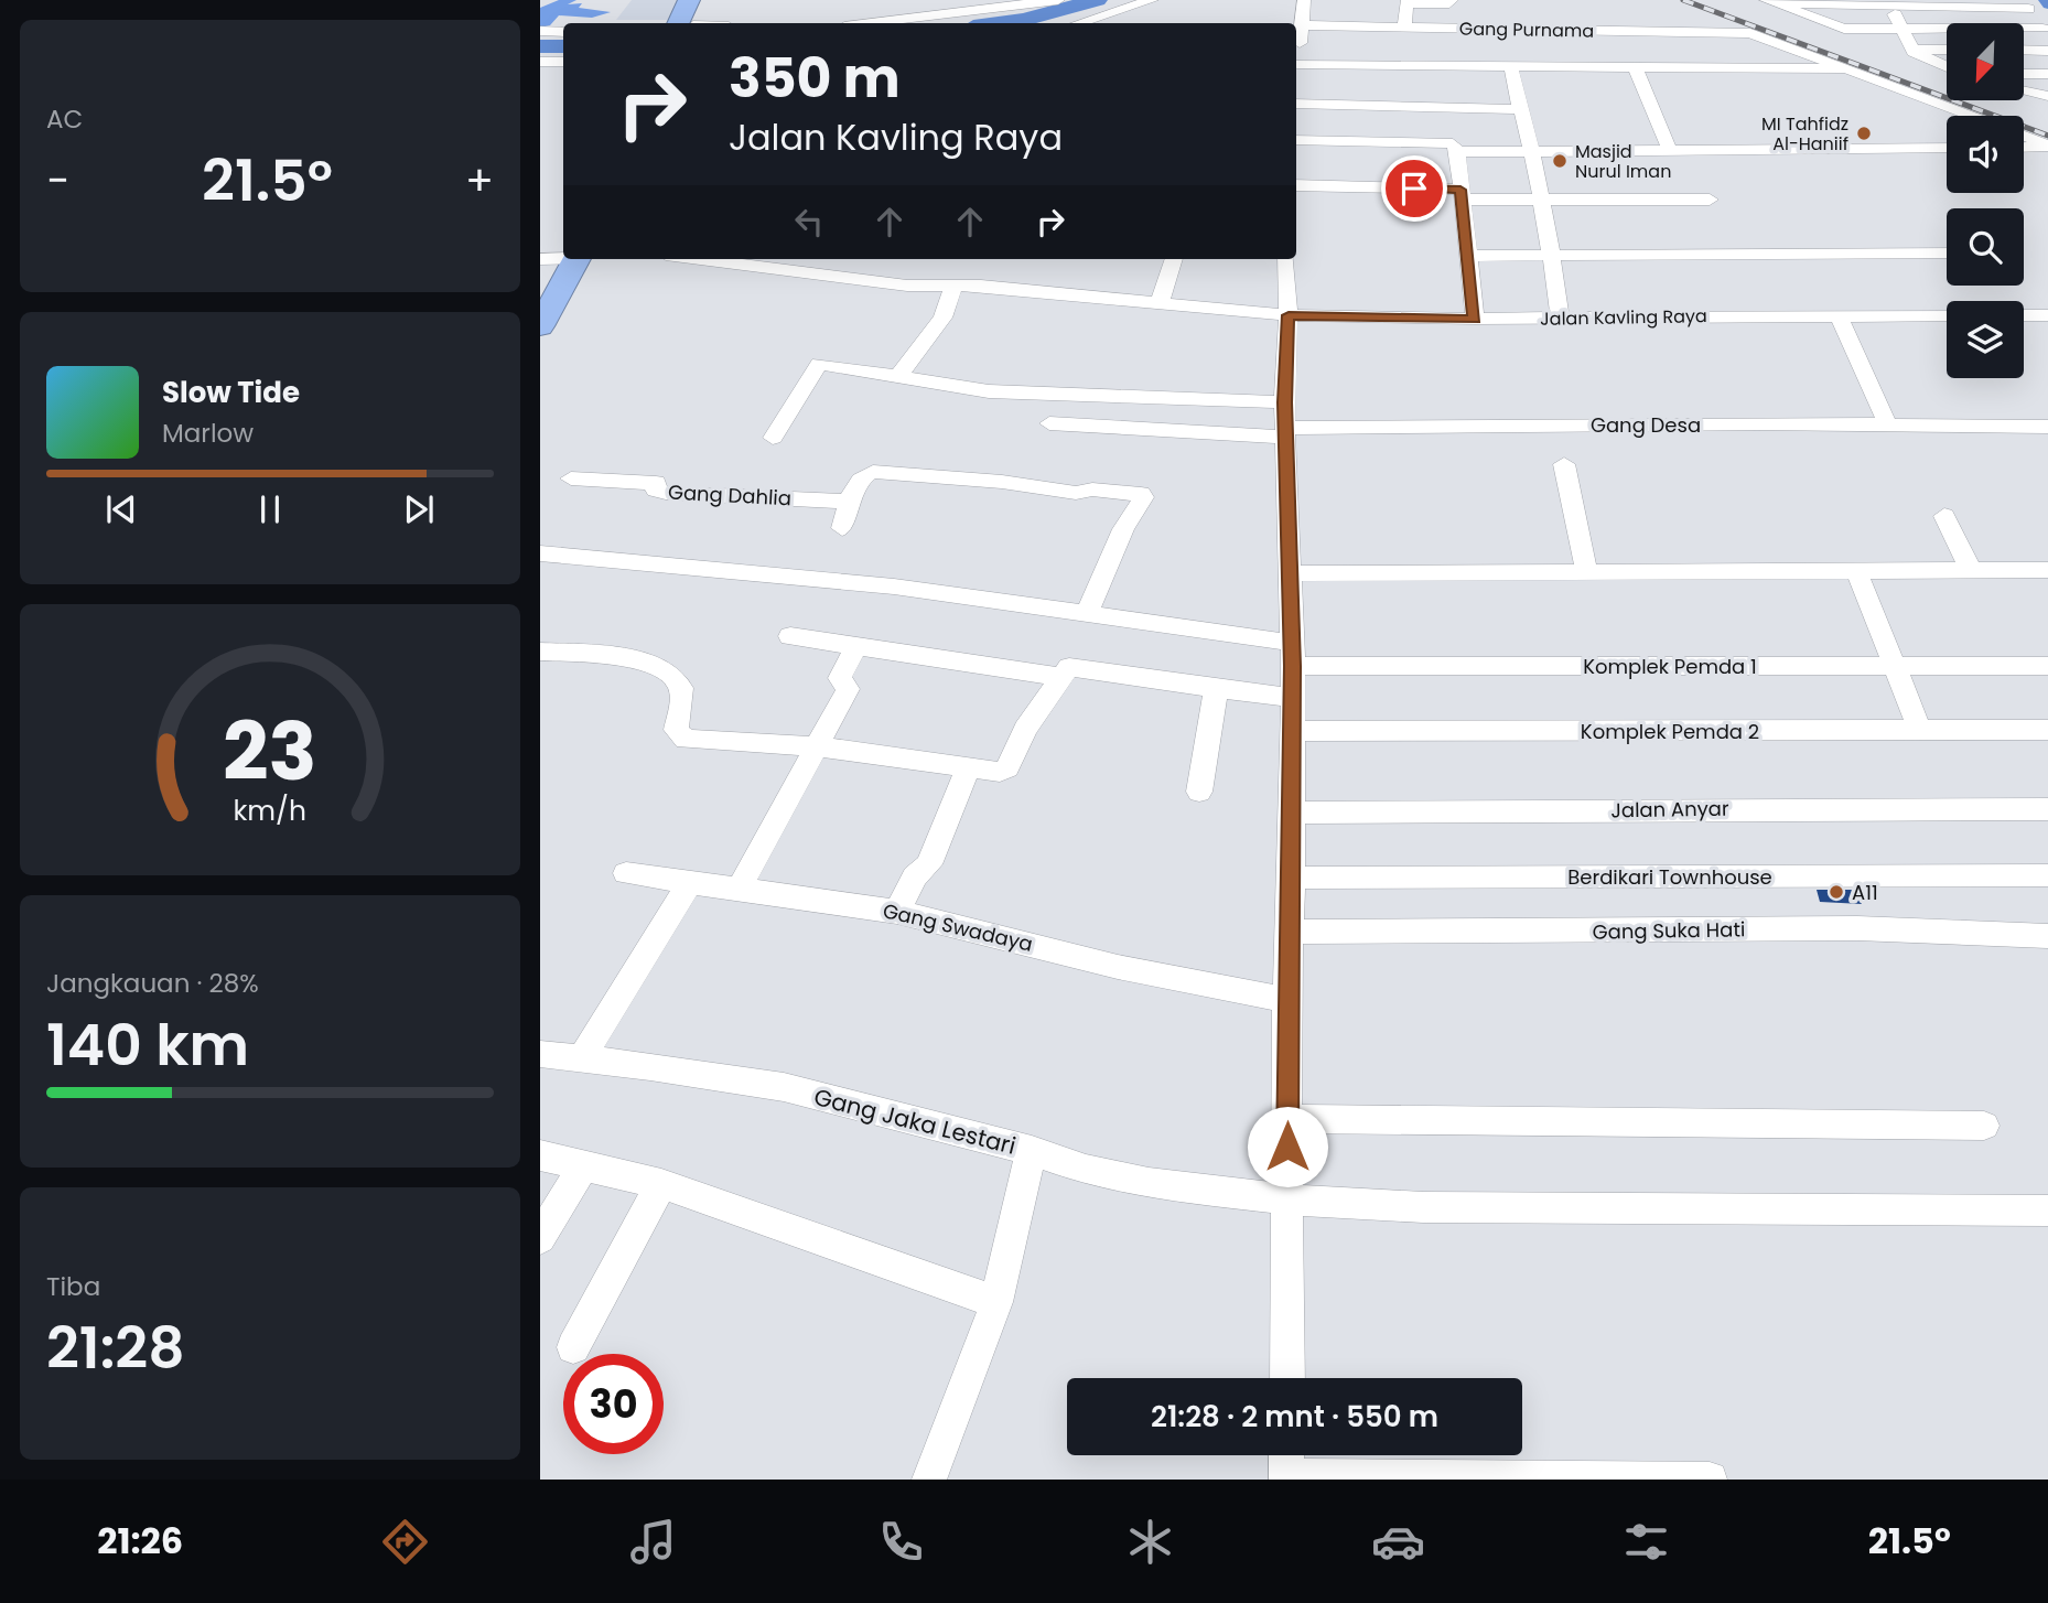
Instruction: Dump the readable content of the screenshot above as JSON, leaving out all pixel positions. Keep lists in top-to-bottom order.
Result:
{
  "streets": {
    "street": [
      "Gang Purnama",
      "Jalan Kavling Raya",
      "Gang Desa",
      "Gang Dahlia",
      "Komplek Pemda 1",
      "Komplek Pemda 2",
      "Jalan Anyar",
      "Berdikari Townhouse",
      "Gang Swadaya",
      "Gang Suka Hati",
      "Gang Jaka Lestari"
    ]
  },
  "places": ["MI Tahfidz Al-Haniif", "Masjid Nurul Iman", "A11"],
  "north": "bottom left",
  "page": {
    "tile": [
      "AC",
      ["Jangkauan · 28%", "140 km"],
      ["Tiba", "21:28"]
    ],
    "turn": ["350 m", "Jalan Kavling Raya"],
    "heat": ["−", "21.5°", "+"],
    "song": ["Slow Tide", "Marlow"],
    "limit": "30",
    "trip": "21:28 · 2 mnt · 550 m",
    "tabs": ["21:26", "21.5°"],
    "gauge": ["23", "km/h"]
  }
}
